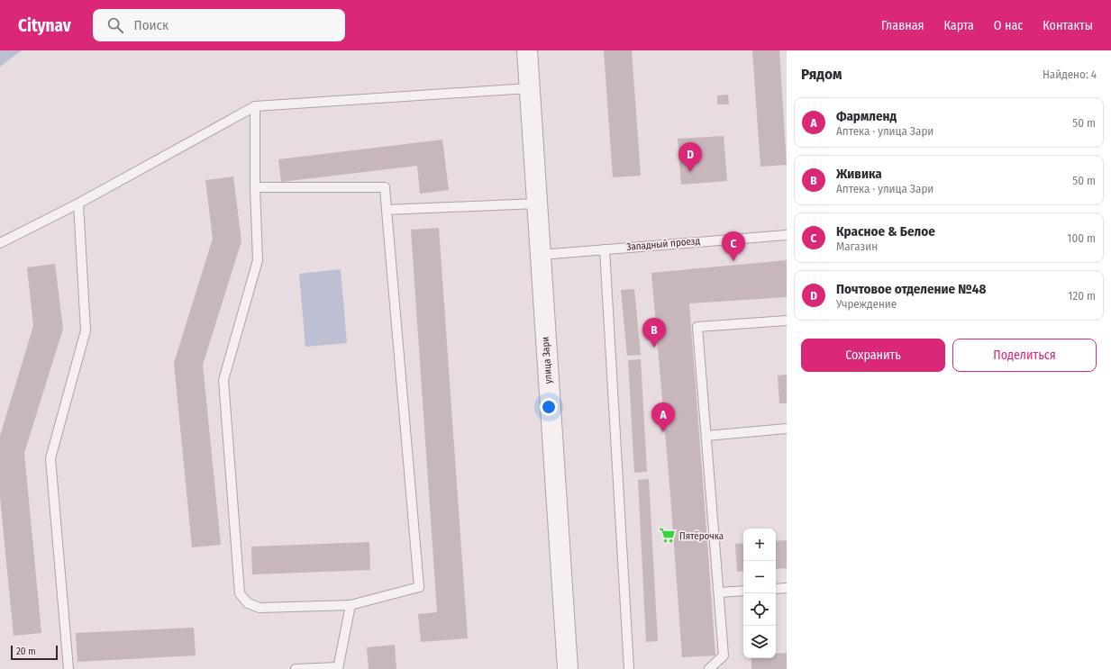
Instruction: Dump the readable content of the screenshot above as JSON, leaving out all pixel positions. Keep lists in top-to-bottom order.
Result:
{
  "streets": {
    "street": ["улица Зари"],
    "lane": ["Западный проезд"]
  },
  "crossings": [
    ["Западный проезд", "улица Зари"]
  ],
  "places": {
    "supermarket": ["Пятёрочка"]
  },
  "scale_bar": "20 m",
  "page": {
    "header": "Citynav",
    "search": "Поиск",
    "nav": [
      "Главная",
      "Карта",
      "О нас",
      "Контакты"
    ],
    "heading": ["Рядом", "Найдено: 4"],
    "list": [
      {
        "mark": "A",
        "name": "Фармленд",
        "note": "Аптека · улица Зари",
        "value": "50 m"
      },
      {
        "mark": "B",
        "name": "Живика",
        "note": "Аптека · улица Зари",
        "value": "50 m"
      },
      {
        "mark": "C",
        "name": "Красное & Белое",
        "note": "Магазин",
        "value": "100 m"
      },
      {
        "mark": "D",
        "name": "Почтовое отделение №48",
        "note": "Учреждение",
        "value": "120 m"
      }
    ],
    "pins": [
      "D",
      "C",
      "B",
      "A"
    ],
    "buttons": ["Сохранить", "Поделиться"],
    "map_buttons": ["+", "−"],
    "scale": "20 m"
  }
}
